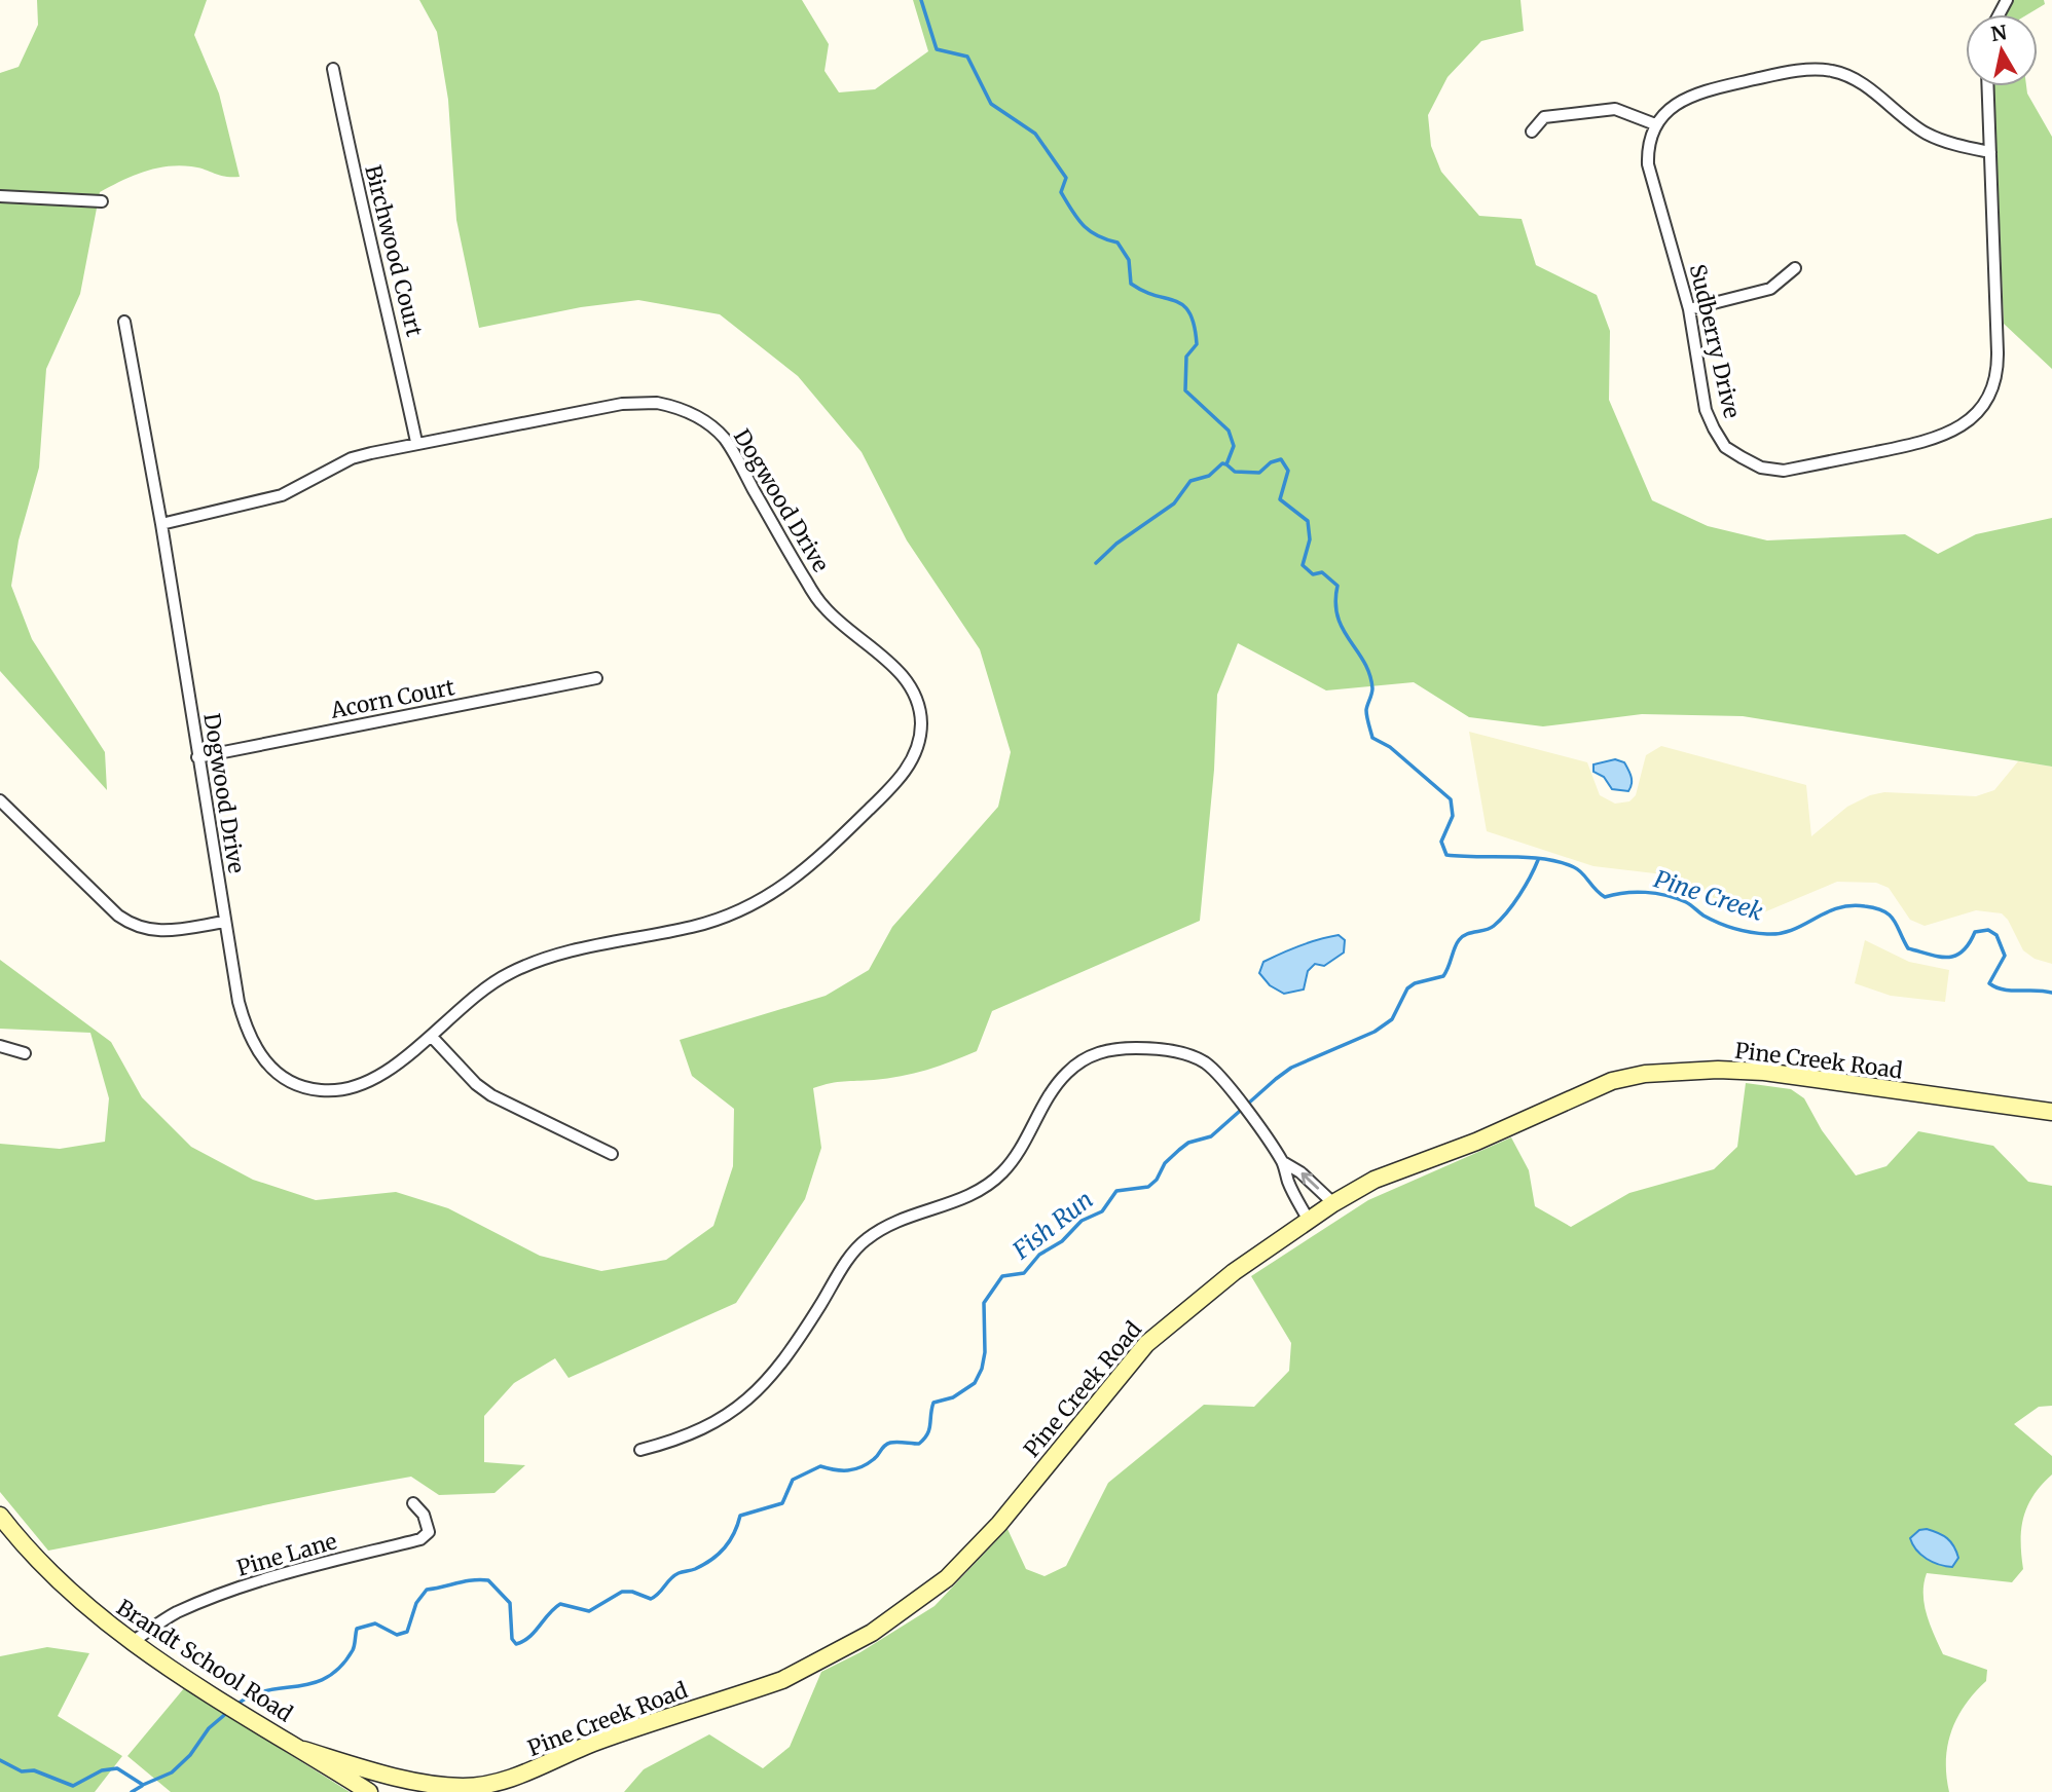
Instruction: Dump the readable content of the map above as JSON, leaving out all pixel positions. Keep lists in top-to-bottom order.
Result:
{
  "streets": {
    "street": [
      "Birchwood Court",
      "Sudberry Drive",
      "Dogwood Drive",
      "Acorn Court",
      "Pine Creek Road",
      "Pine Lane",
      "Brandt School Road"
    ]
  },
  "crossings": [
    ["Birchwood Court", "Dogwood Drive"],
    ["Dogwood Drive", "Acorn Court"],
    ["Pine Creek Road", "Brandt School Road"],
    ["Pine Lane", "Brandt School Road"]
  ],
  "water": ["Pine Creek", "Fish Run"],
  "north": "top"
}
